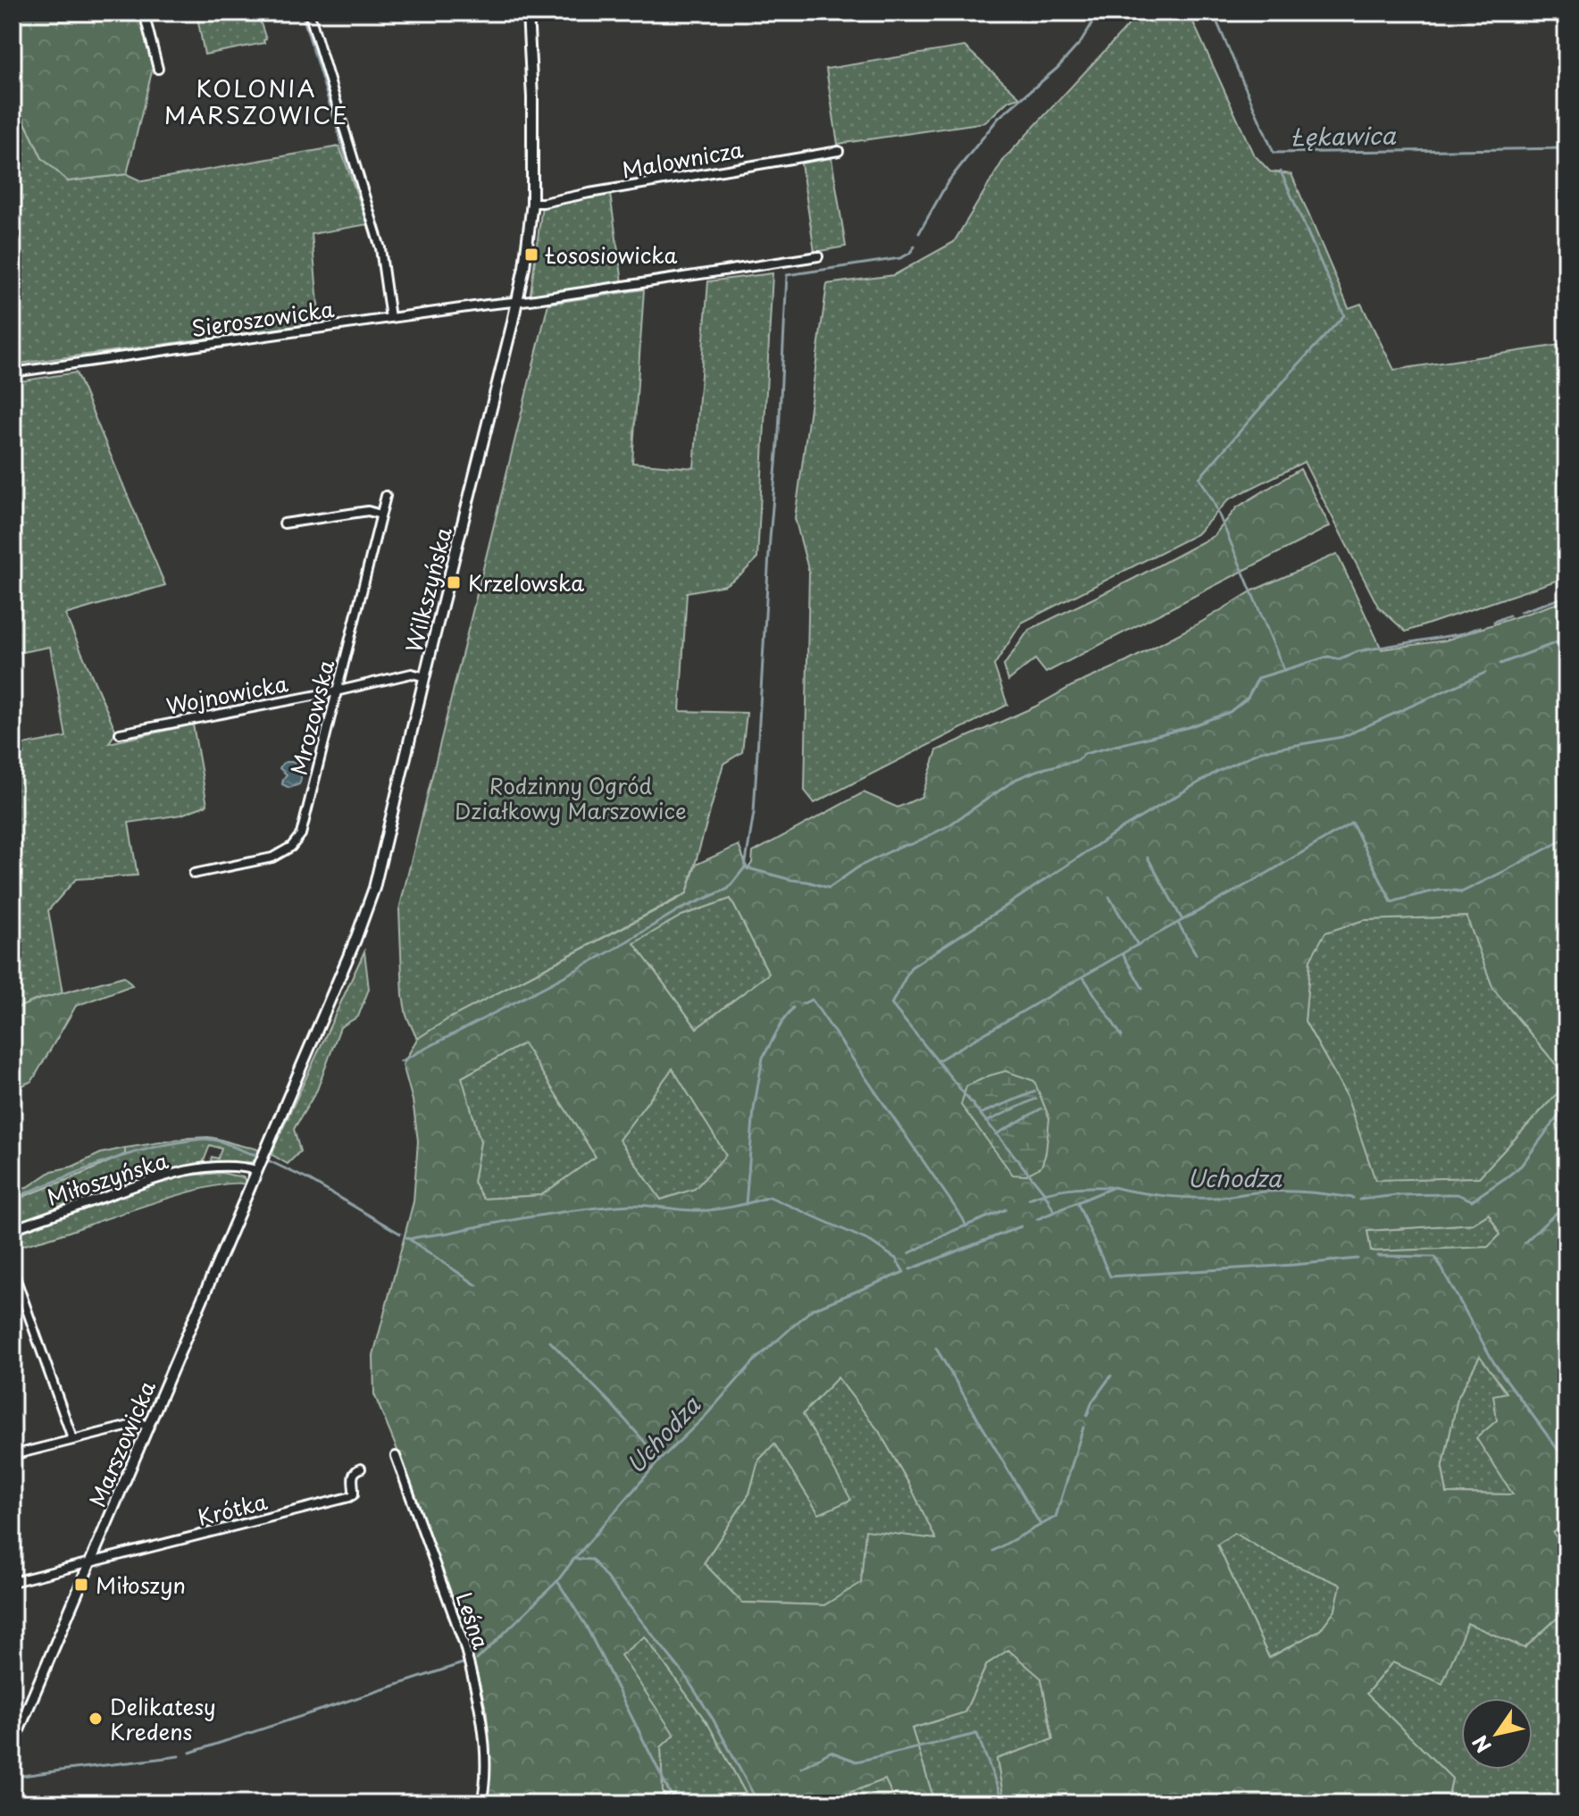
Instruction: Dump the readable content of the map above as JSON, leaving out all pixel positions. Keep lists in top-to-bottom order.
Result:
{
  "streets": {
    "street": [
      "Malownicza",
      "Sieroszowicka",
      "Wilkszyńska",
      "Wojnowicka",
      "Mrozowska",
      "Miłoszyńska",
      "Marszowicka",
      "Krótka",
      "Leśna"
    ]
  },
  "crossings": [
    ["Malownicza", "Wilkszyńska"],
    ["Sieroszowicka", "Wilkszyńska"],
    ["Wilkszyńska", "Wojnowicka"],
    ["Wilkszyńska", "Marszowicka"],
    ["Wojnowicka", "Mrozowska"],
    ["Miłoszyńska", "Marszowicka"],
    ["Marszowicka", "Krótka"]
  ],
  "districts": ["KOLONIA MARSZOWICE"],
  "water": ["Łękawica", "Uchodza"],
  "parks": ["Rodzinny Ogród Działkowy Marszowice"],
  "places": {
    "transit": ["Łososiowicka", "Krzelowska", "Miłoszyn"],
    "other": ["Delikatesy Kredens"]
  },
  "north": "bottom left"
}
